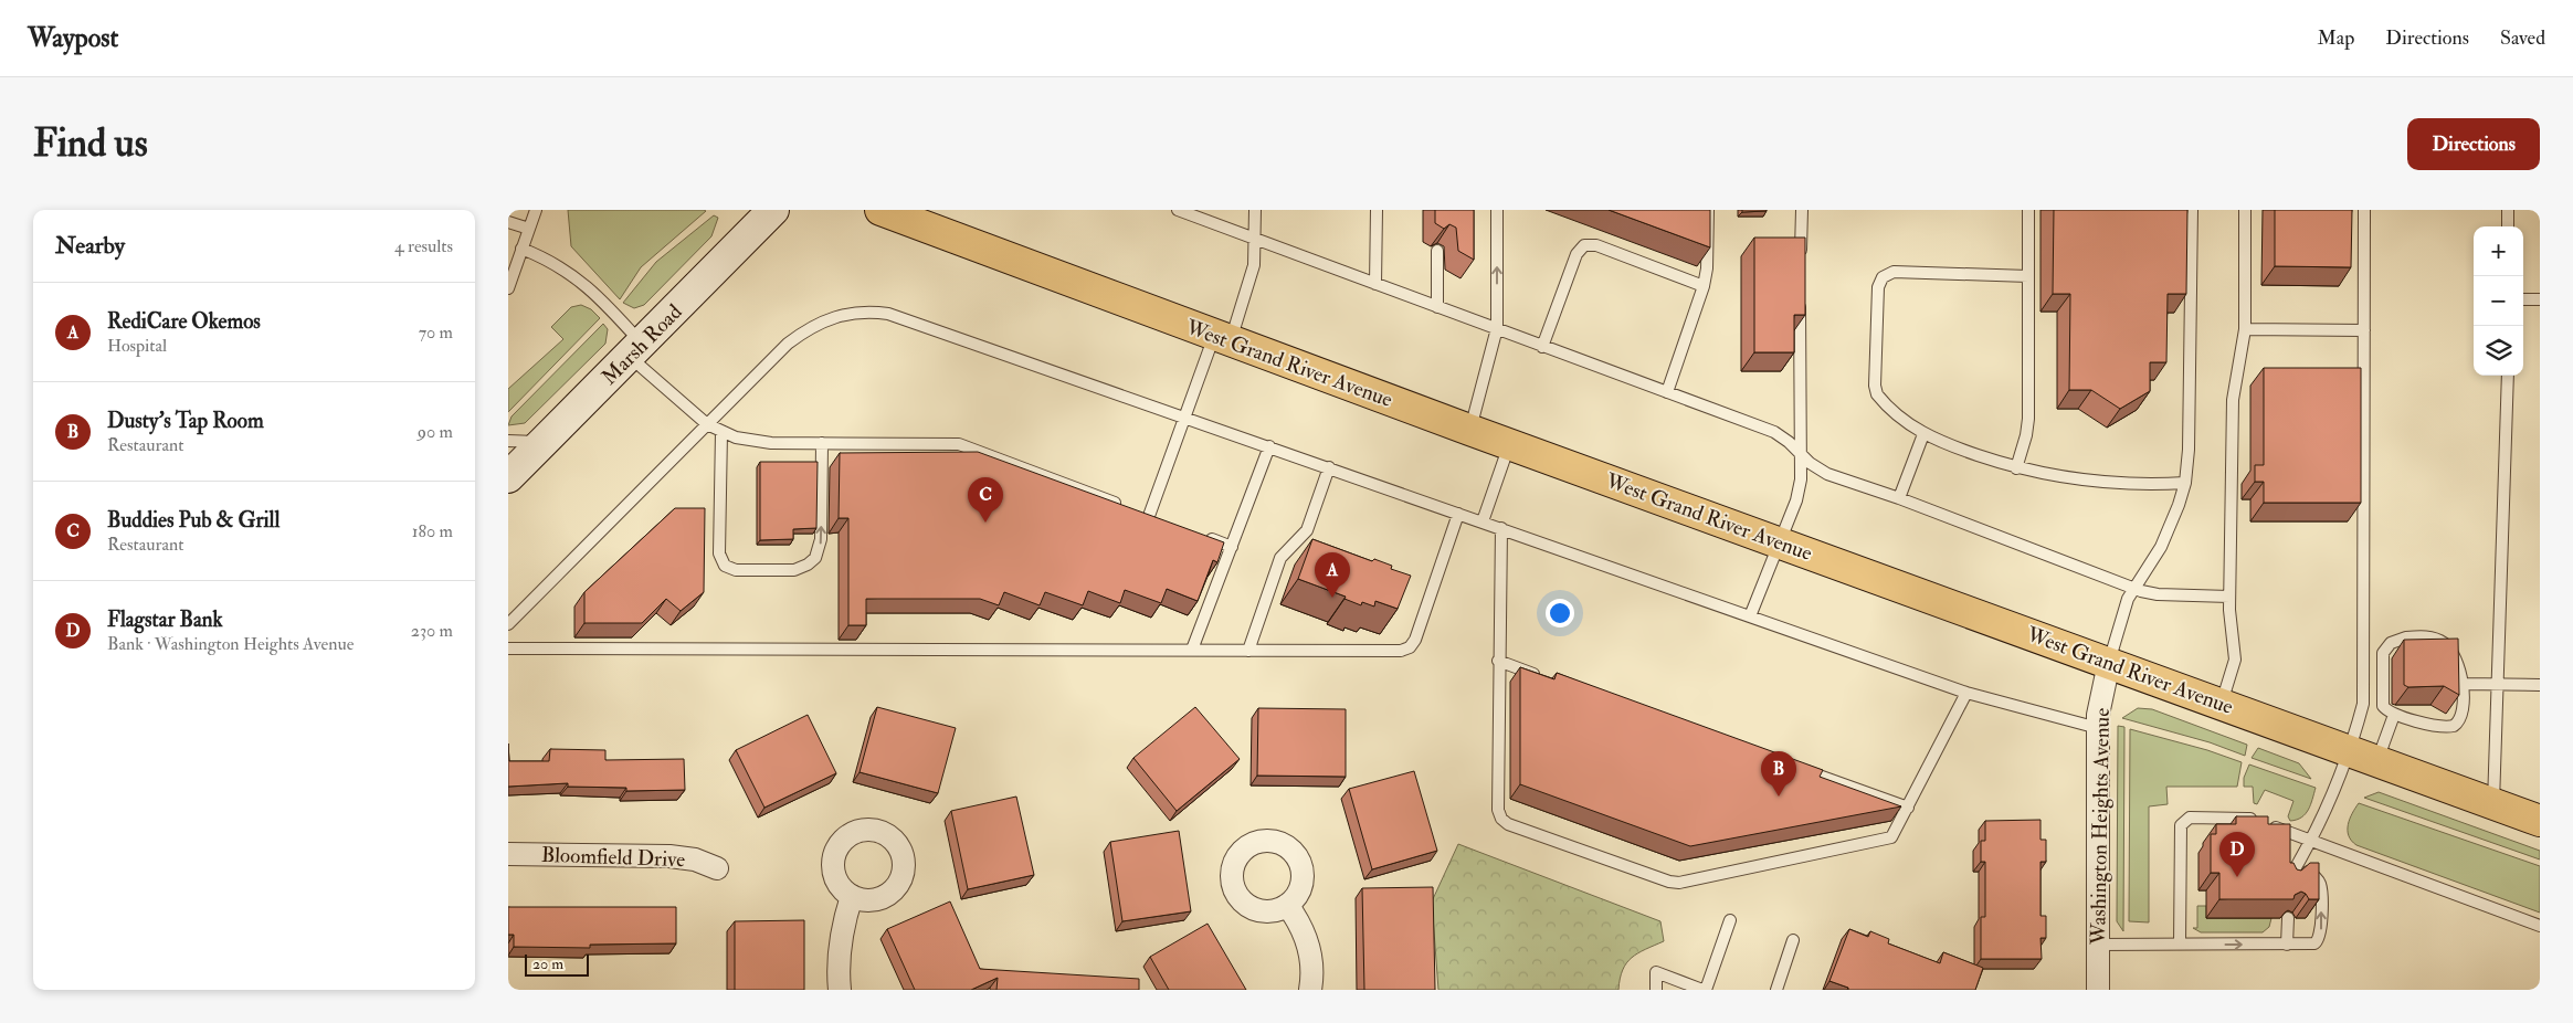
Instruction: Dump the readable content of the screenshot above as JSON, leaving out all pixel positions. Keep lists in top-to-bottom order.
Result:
{
  "streets": {
    "main road": ["West Grand River Avenue"],
    "street": ["Marsh Road", "Washington Heights Avenue", "Bloomfield Drive"]
  },
  "crossings": [
    ["West Grand River Avenue", "Washington Heights Avenue"]
  ],
  "scale_bar": "20 m",
  "page": {
    "header": "Waypost",
    "nav": ["Map", "Directions", "Saved"],
    "buttons": "Directions",
    "title": "Find us",
    "heading": ["Nearby", "4 results"],
    "map_buttons": ["+", "−"],
    "list": [
      {
        "mark": "A",
        "name": "RediCare Okemos",
        "note": "Hospital",
        "value": "70 m"
      },
      {
        "mark": "B",
        "name": "Dusty's Tap Room",
        "note": "Restaurant",
        "value": "90 m"
      },
      {
        "mark": "C",
        "name": "Buddies Pub & Grill",
        "note": "Restaurant",
        "value": "180 m"
      },
      {
        "mark": "D",
        "name": "Flagstar Bank",
        "note": "Bank · Washington Heights Avenue",
        "value": "230 m"
      }
    ],
    "pins": [
      "C",
      "A",
      "B",
      "D"
    ],
    "scale": "20 m"
  }
}
